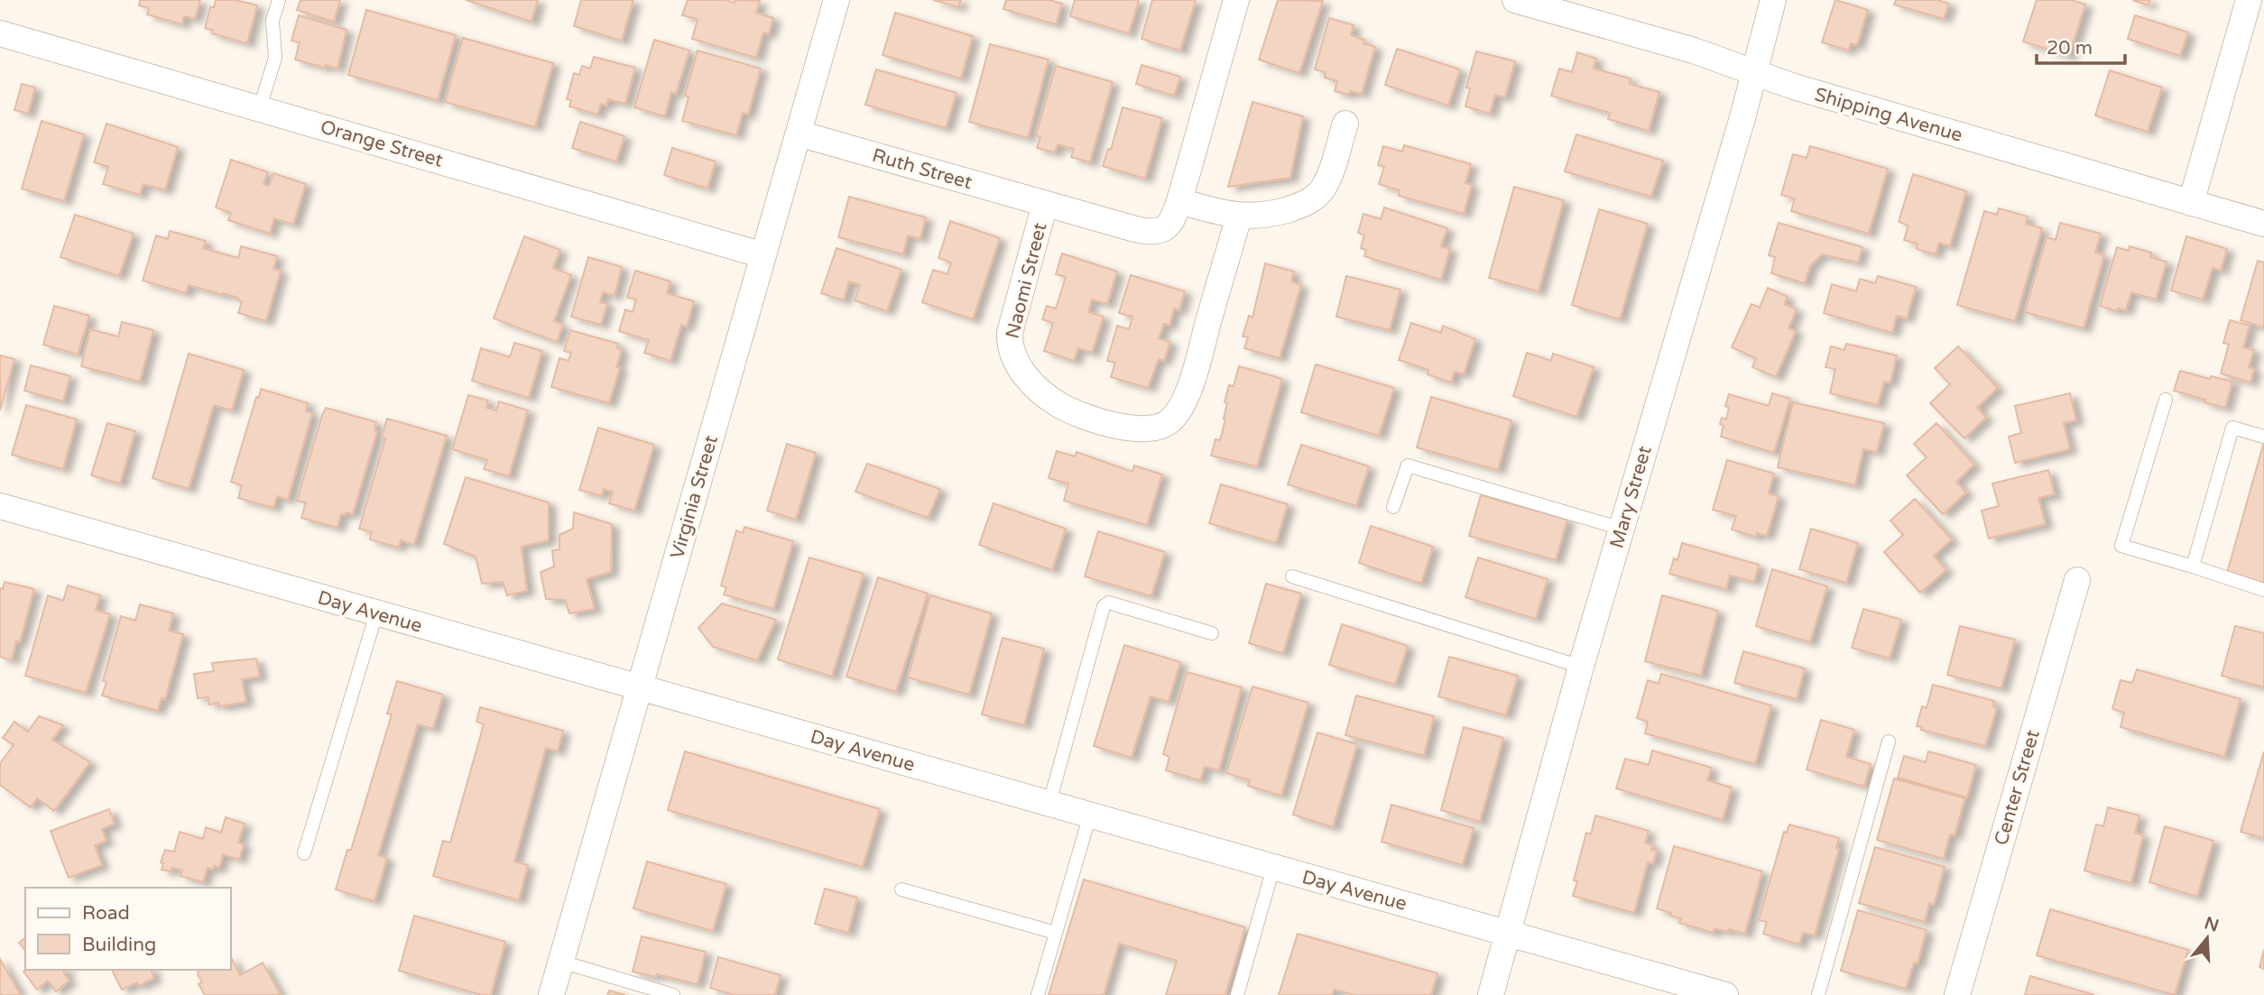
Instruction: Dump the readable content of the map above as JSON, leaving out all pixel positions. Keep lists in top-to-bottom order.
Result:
{
  "streets": {
    "street": [
      "Shipping Avenue",
      "Orange Street",
      "Ruth Street",
      "Naomi Street",
      "Virginia Street",
      "Mary Street",
      "Day Avenue",
      "Center Street"
    ]
  },
  "crossings": [
    ["Shipping Avenue", "Mary Street"],
    ["Orange Street", "Virginia Street"],
    ["Ruth Street", "Naomi Street"],
    ["Ruth Street", "Virginia Street"],
    ["Virginia Street", "Day Avenue"],
    ["Mary Street", "Day Avenue"]
  ],
  "legend": ["Road", "Building"],
  "scale_bar": "20 m",
  "north": "top"
}
